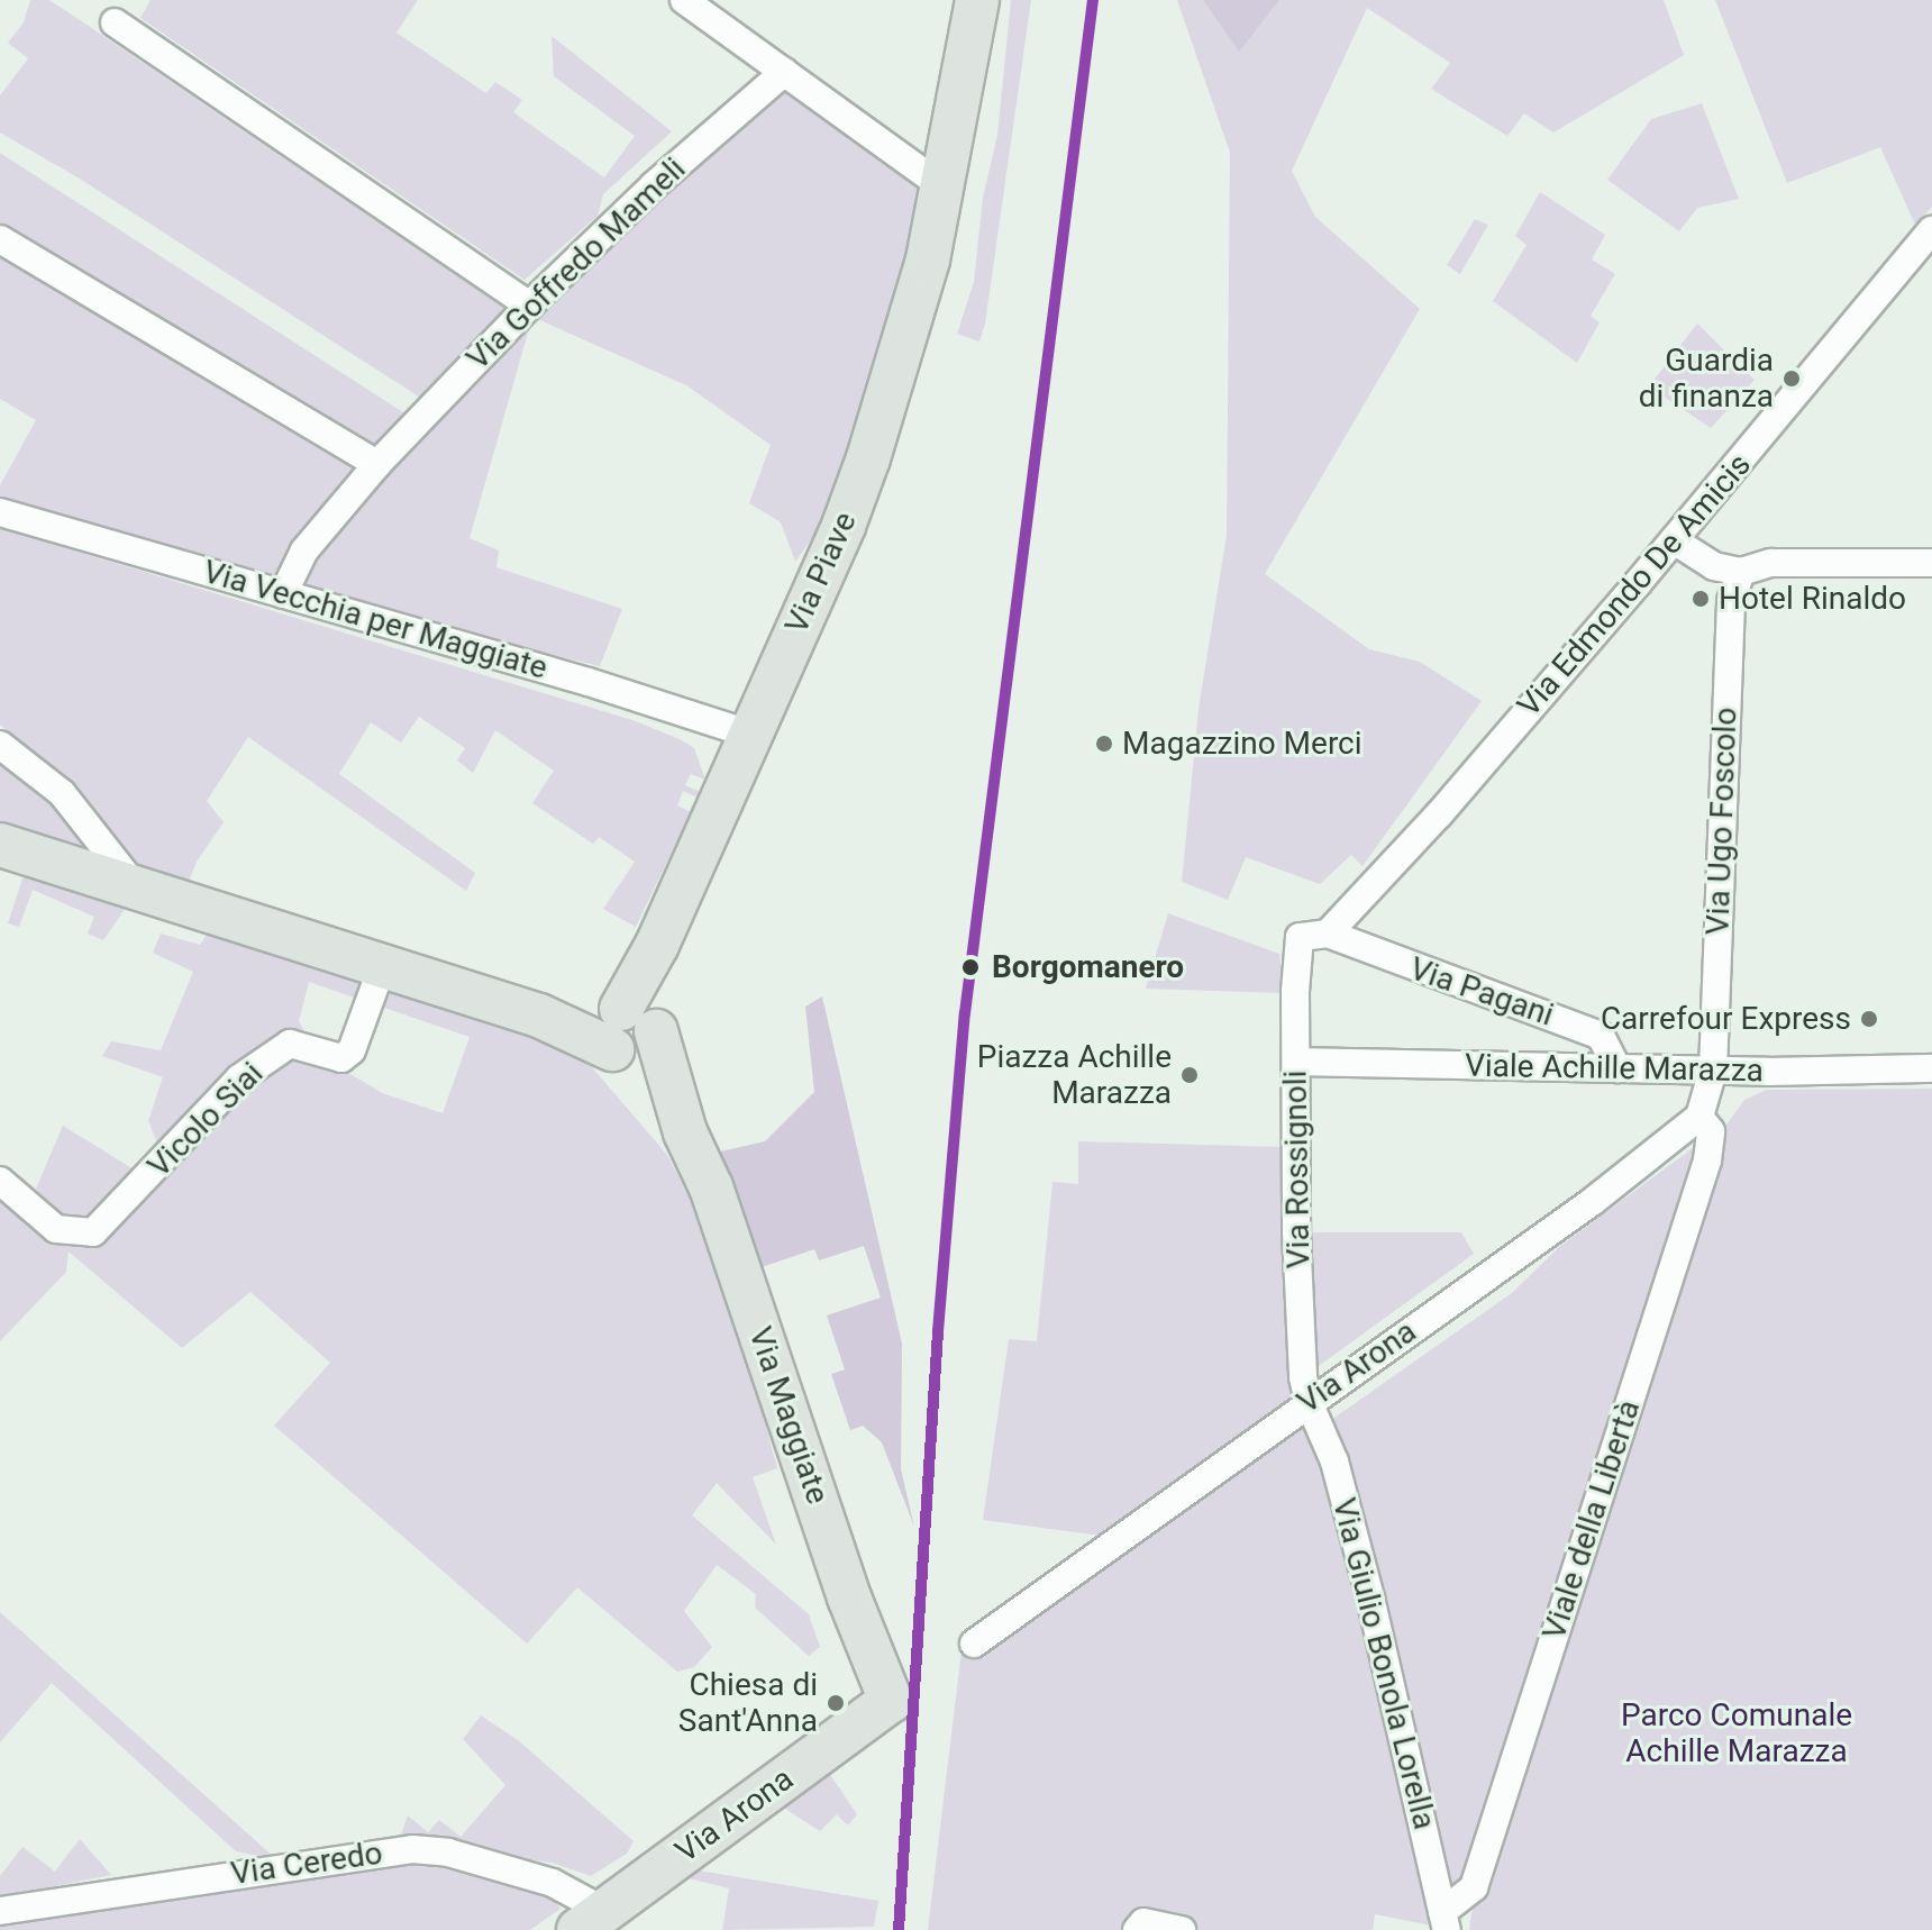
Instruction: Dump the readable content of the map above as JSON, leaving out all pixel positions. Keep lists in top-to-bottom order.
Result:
{
  "streets": {
    "main road": ["Via Piave", "Via Arona", "Via Maggiate"],
    "street": [
      "Via Goffredo Mameli",
      "Via Edmondo De Amicis",
      "Via Vecchia per Maggiate",
      "Via Ugo Foscolo",
      "Via Pagani",
      "Viale Achille Marazza",
      "Vicolo Siai",
      "Via Rossignoli",
      "Viale della Libertà",
      "Via Giulio Bonola Lorella",
      "Via Ceredo"
    ]
  },
  "crossings": [
    ["Via Goffredo Mameli", "Via Vecchia per Maggiate"],
    ["Via Piave", "Via Vecchia per Maggiate"],
    ["Via Piave", "Via Maggiate"],
    ["Via Edmondo De Amicis", "Via Pagani"],
    ["Via Edmondo De Amicis", "Via Rossignoli"],
    ["Via Ugo Foscolo", "Viale Achille Marazza"],
    ["Via Pagani", "Viale Achille Marazza"],
    ["Via Pagani", "Via Rossignoli"],
    ["Viale Achille Marazza", "Via Rossignoli"],
    ["Via Rossignoli", "Via Arona"],
    ["Via Rossignoli", "Via Giulio Bonola Lorella"],
    ["Via Arona", "Via Maggiate"],
    ["Via Arona", "Viale della Libertà"],
    ["Via Arona", "Via Giulio Bonola Lorella"],
    ["Via Arona", "Via Ceredo"],
    ["Viale della Libertà", "Via Giulio Bonola Lorella"]
  ],
  "parks": ["Parco Comunale Achille Marazza"],
  "places": [
    "Guardia di finanza",
    "Hotel Rinaldo",
    "Magazzino Merci",
    "Borgomanero",
    "Carrefour Express",
    "Piazza Achille Marazza",
    "Chiesa di Sant'Anna"
  ]
}
